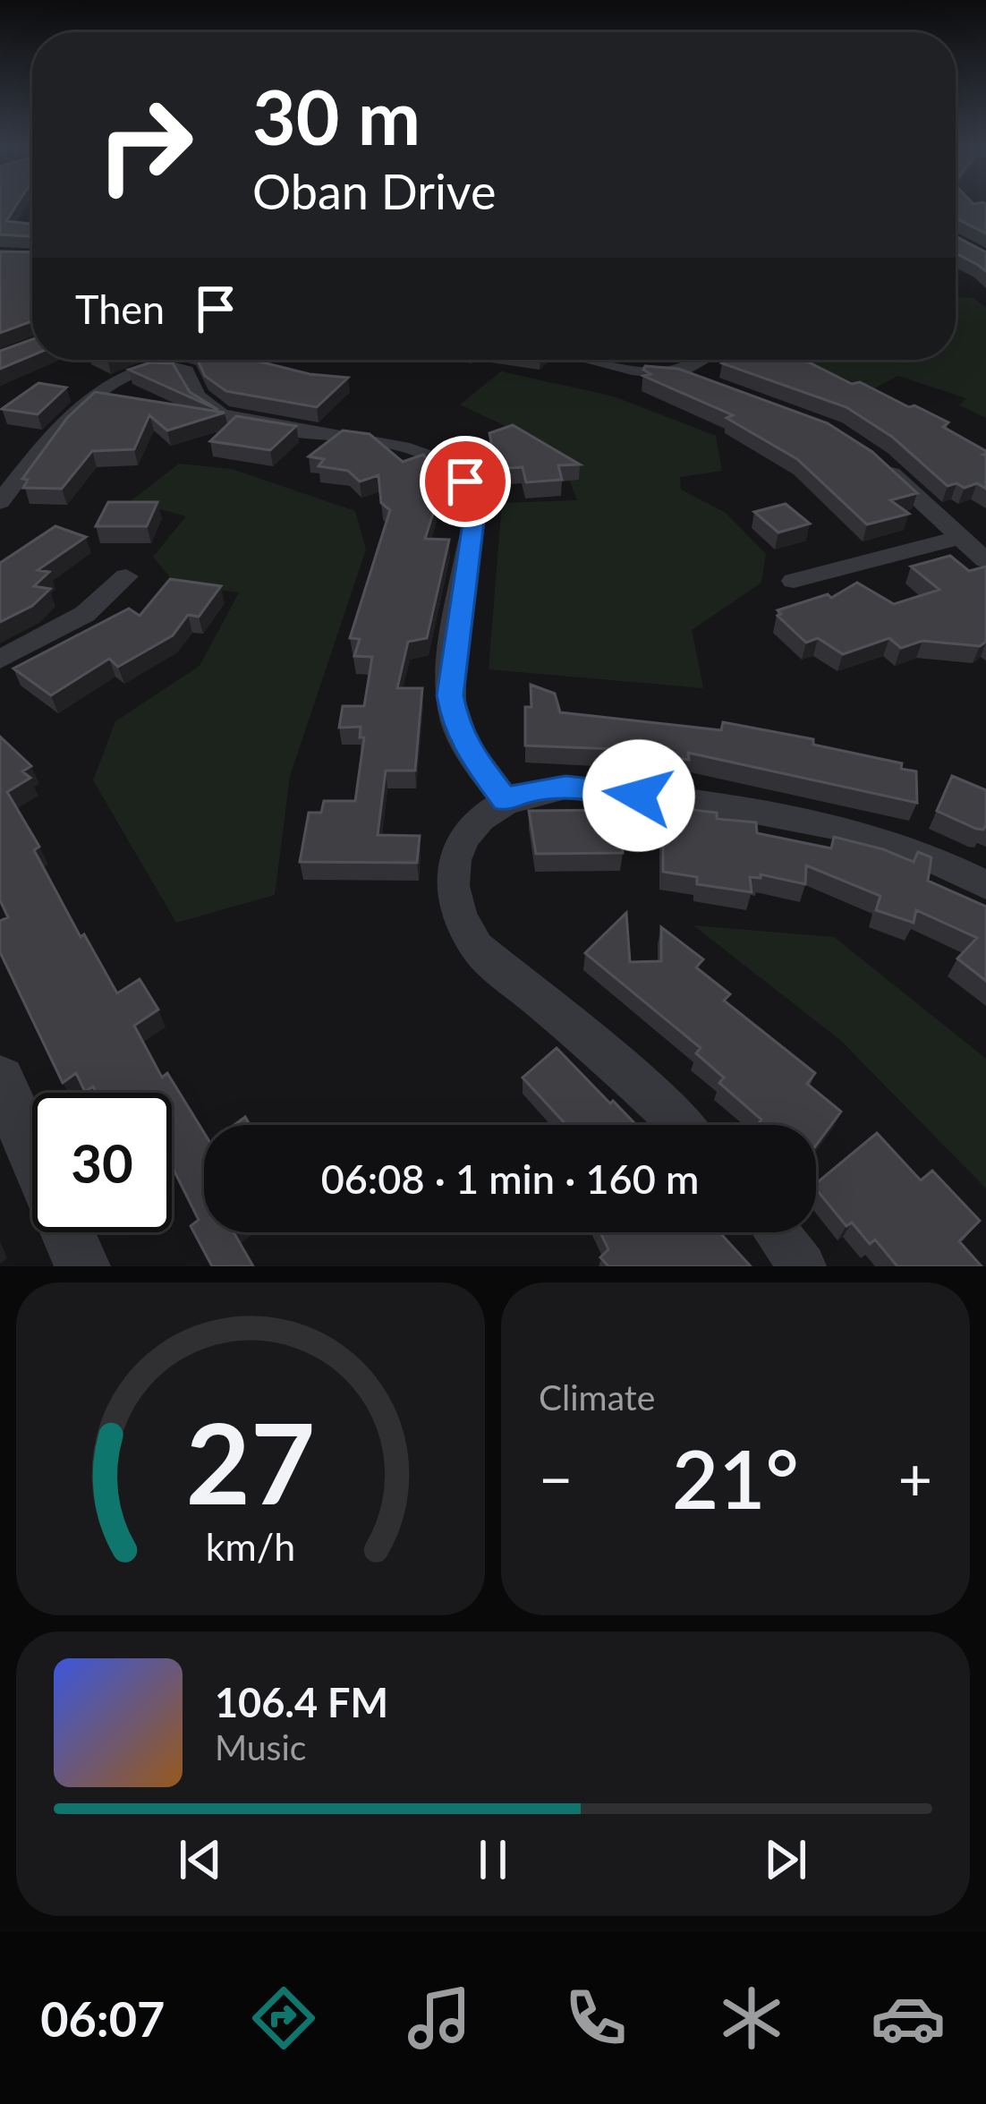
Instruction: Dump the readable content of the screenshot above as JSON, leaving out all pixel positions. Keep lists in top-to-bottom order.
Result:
{
  "page": {
    "turn": ["30 m", "Oban Drive"],
    "then": "Then",
    "limit": "30",
    "trip": "06:08 · 1 min · 160 m",
    "tile": "Climate",
    "heat": ["−", "21°", "+"],
    "song": ["106.4 FM", "Music"],
    "tabs": "06:07",
    "gauge": ["27", "km/h"]
  }
}
